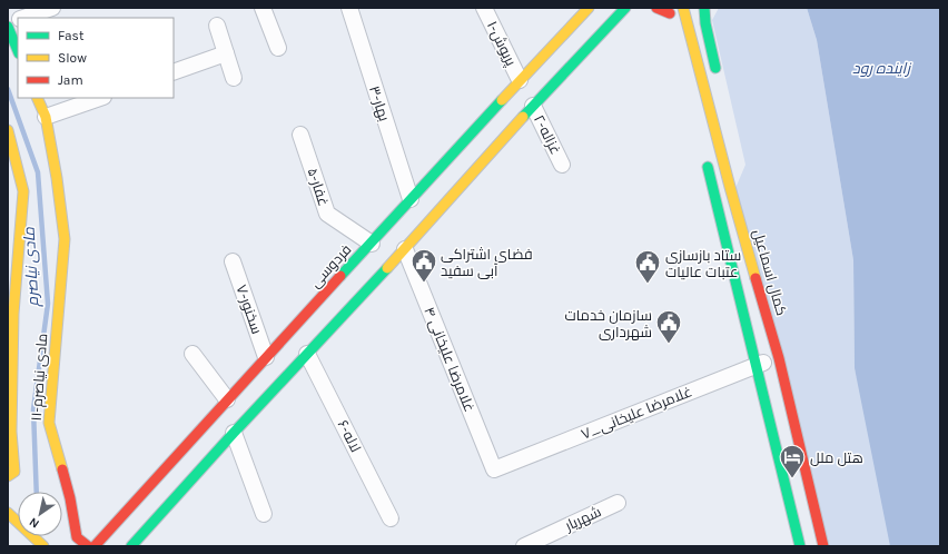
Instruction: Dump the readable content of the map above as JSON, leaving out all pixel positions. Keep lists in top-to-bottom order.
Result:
{
  "streets": {
    "main road": ["فردوسی", "کمال اسماعیل", "۱۱-مادی نیاصرم"],
    "street": [
      "۱-پریوش",
      "۳-بهار",
      "۲-غزاله",
      "۵-غفار",
      "۷-سخنور",
      "۴ غلامرضا علیخانی",
      "۷_غلامرضا علیخانی",
      "۶-لاله",
      "شهریار"
    ]
  },
  "crossings": [
    ["۱-پریوش", "فردوسی"],
    ["۳-بهار", "فردوسی"],
    ["۲-غزاله", "فردوسی"],
    ["۵-غفار", "فردوسی"],
    ["فردوسی", "۷-سخنور"],
    ["فردوسی", "۴ غلامرضا علیخانی"],
    ["فردوسی", "۶-لاله"],
    ["کمال اسماعیل", "۷_غلامرضا علیخانی"],
    ["۴ غلامرضا علیخانی", "۷_غلامرضا علیخانی"]
  ],
  "water": ["زاینده رود", "مادی نیاصرم"],
  "places": {
    "public building": ["فضای اشتراکی آبی سفید", "ستاد بازسازی عتبات عالیات", "سازمان خدمات شهرداری"],
    "hotel": ["هتل ملل"]
  },
  "legend": ["Fast", "Slow", "Jam"],
  "north": "bottom left"
}
